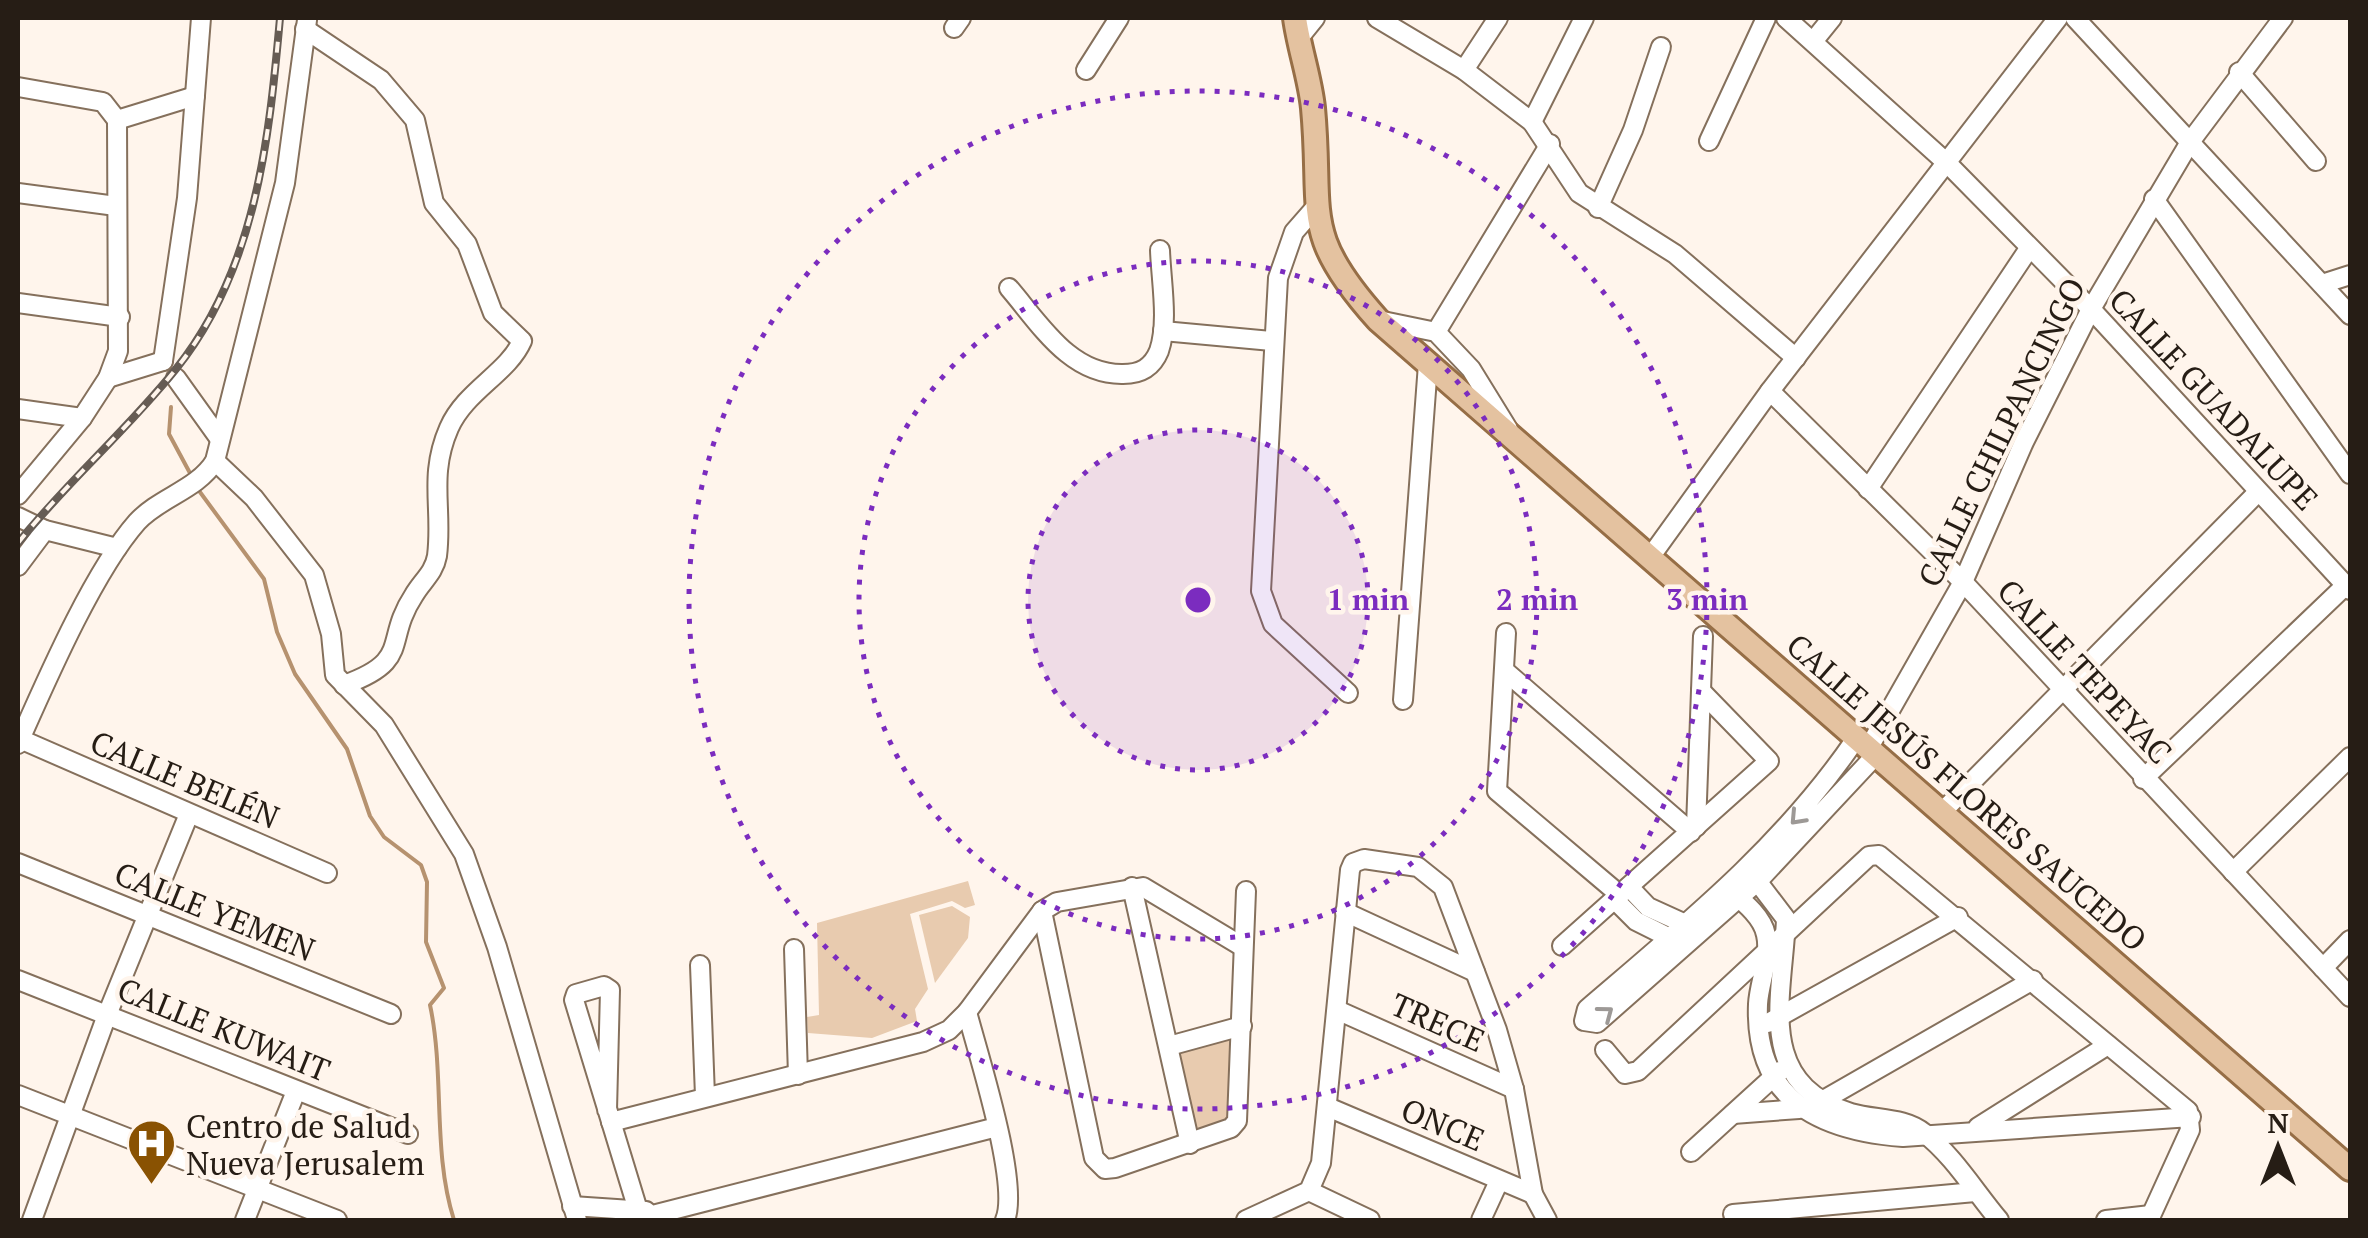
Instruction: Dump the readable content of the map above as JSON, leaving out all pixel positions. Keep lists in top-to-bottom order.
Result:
{
  "streets": {
    "main road": ["CALLE JESÚS FLORES SAUCEDO"],
    "street": [
      "CALLE GUADALUPE",
      "CALLE CHILPANCINGO",
      "CALLE TEPEYAC",
      "CALLE BELÉN",
      "CALLE YEMEN",
      "TRECE",
      "CALLE KUWAIT",
      "ONCE"
    ]
  },
  "crossings": [
    ["CALLE GUADALUPE", "CALLE CHILPANCINGO"],
    ["CALLE CHILPANCINGO", "CALLE TEPEYAC"],
    ["CALLE CHILPANCINGO", "CALLE JESÚS FLORES SAUCEDO"]
  ],
  "places": {
    "hospital": ["Centro de Salud Nueva Jerusalem"]
  },
  "north": "top",
  "rings": ["1 min", "2 min", "3 min"]
}
